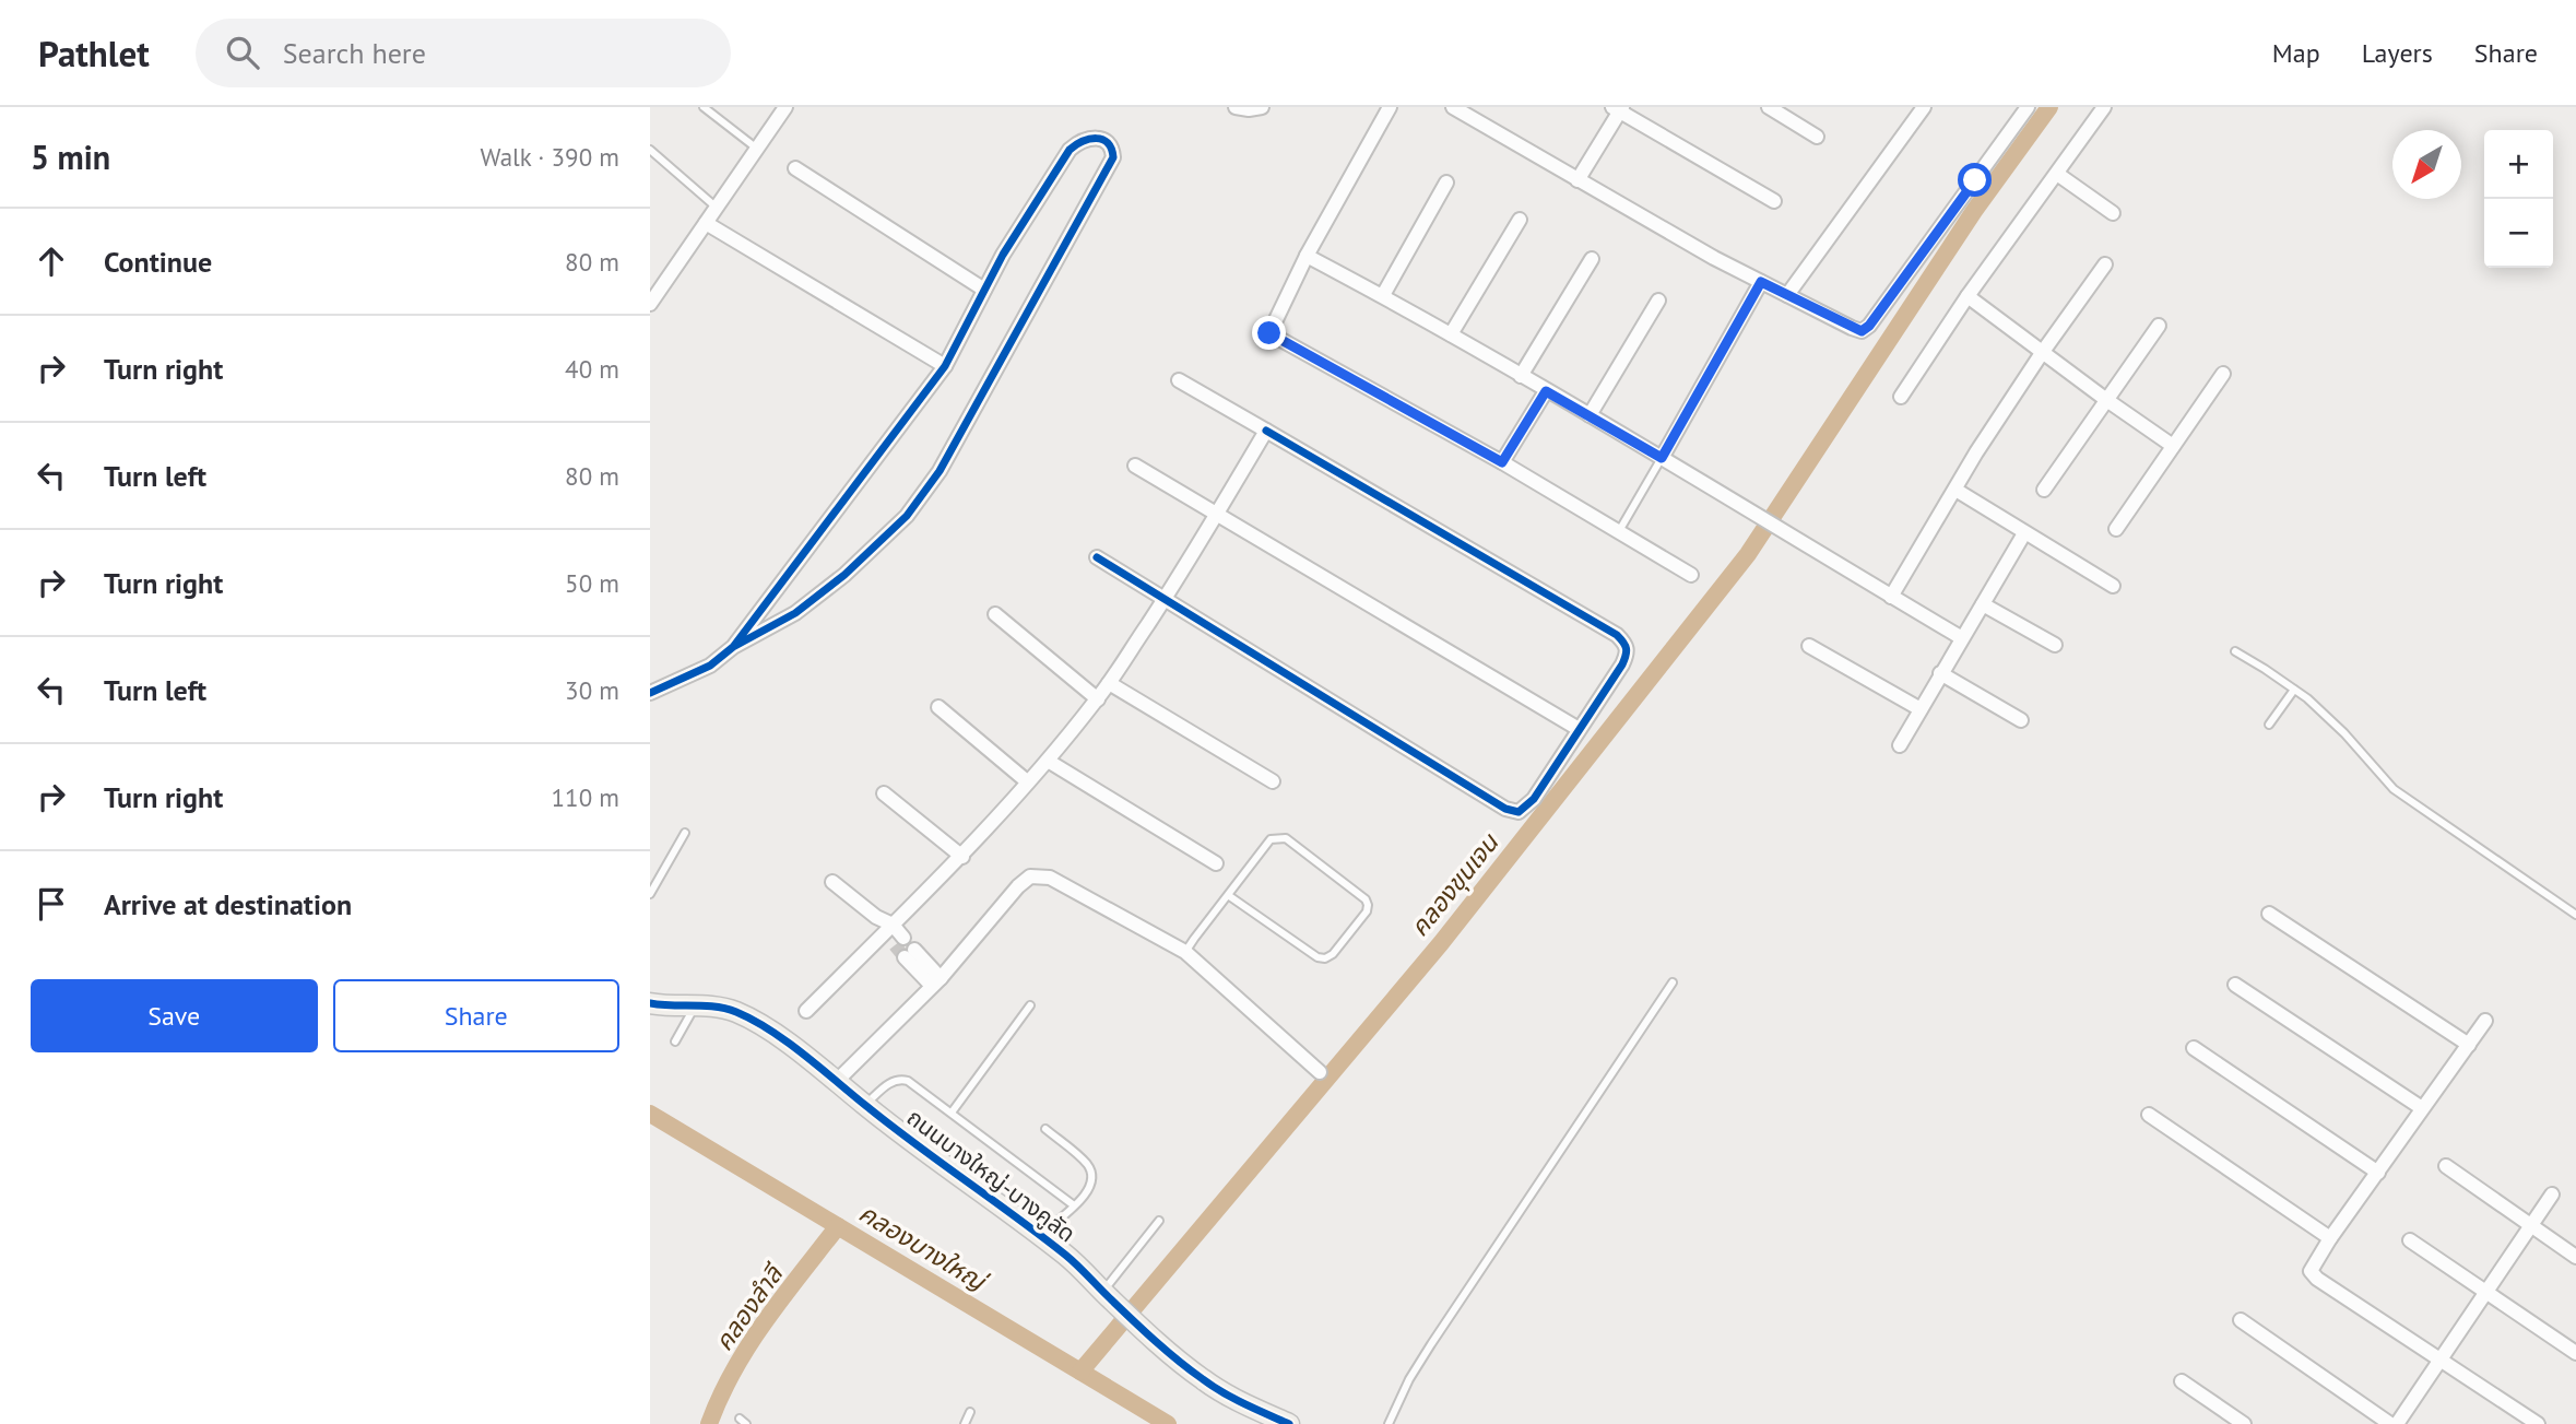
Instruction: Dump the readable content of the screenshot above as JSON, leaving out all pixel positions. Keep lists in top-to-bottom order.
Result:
{
  "streets": {
    "street": ["ถนนบางใหญ่-บางคูลัด"]
  },
  "water": ["คลองขุนเจน", "คลองบางใหญ่", "คลองลำลี"],
  "north": "bottom left",
  "page": {
    "header": "Pathlet",
    "search": "Search here",
    "nav": ["Map", "Layers", "Share"],
    "heading": ["5 min", "Walk · 390 m"],
    "map_buttons": ["+", "−"],
    "list": [
      ["Continue", "80 m"],
      ["Turn right", "40 m"],
      ["Turn left", "80 m"],
      ["Turn right", "50 m"],
      ["Turn left", "30 m"],
      ["Turn right", "110 m"],
      "Arrive at destination"
    ],
    "buttons": ["Save", "Share"]
  }
}
